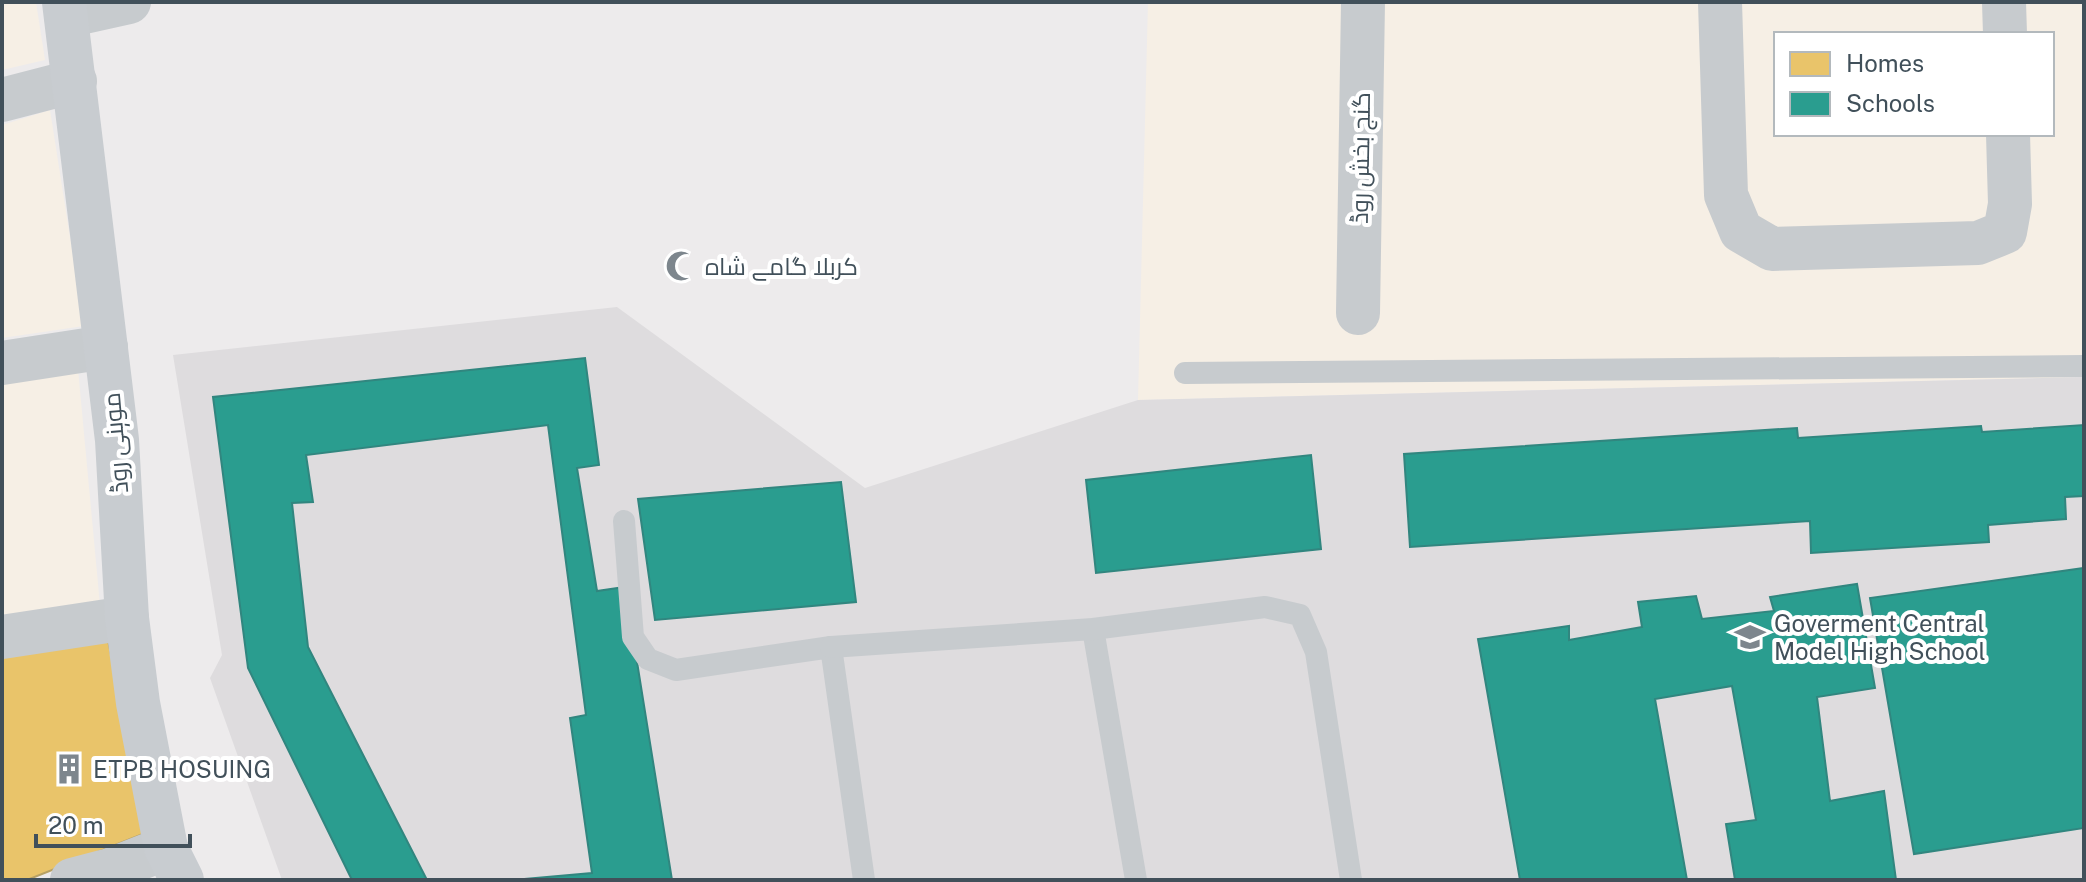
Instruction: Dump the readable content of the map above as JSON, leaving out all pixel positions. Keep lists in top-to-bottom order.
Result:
{
  "streets": {
    "main road": ["موہنی روڈ"],
    "street": ["گنج بخش روڈ"]
  },
  "places": {
    "mosque": ["کربلا گامے شاہ"],
    "school or university": ["Goverment Central Model High School"],
    "building": ["ETPB HOSUING"]
  },
  "legend": ["Homes", "Schools"],
  "scale_bar": "20 m"
}
